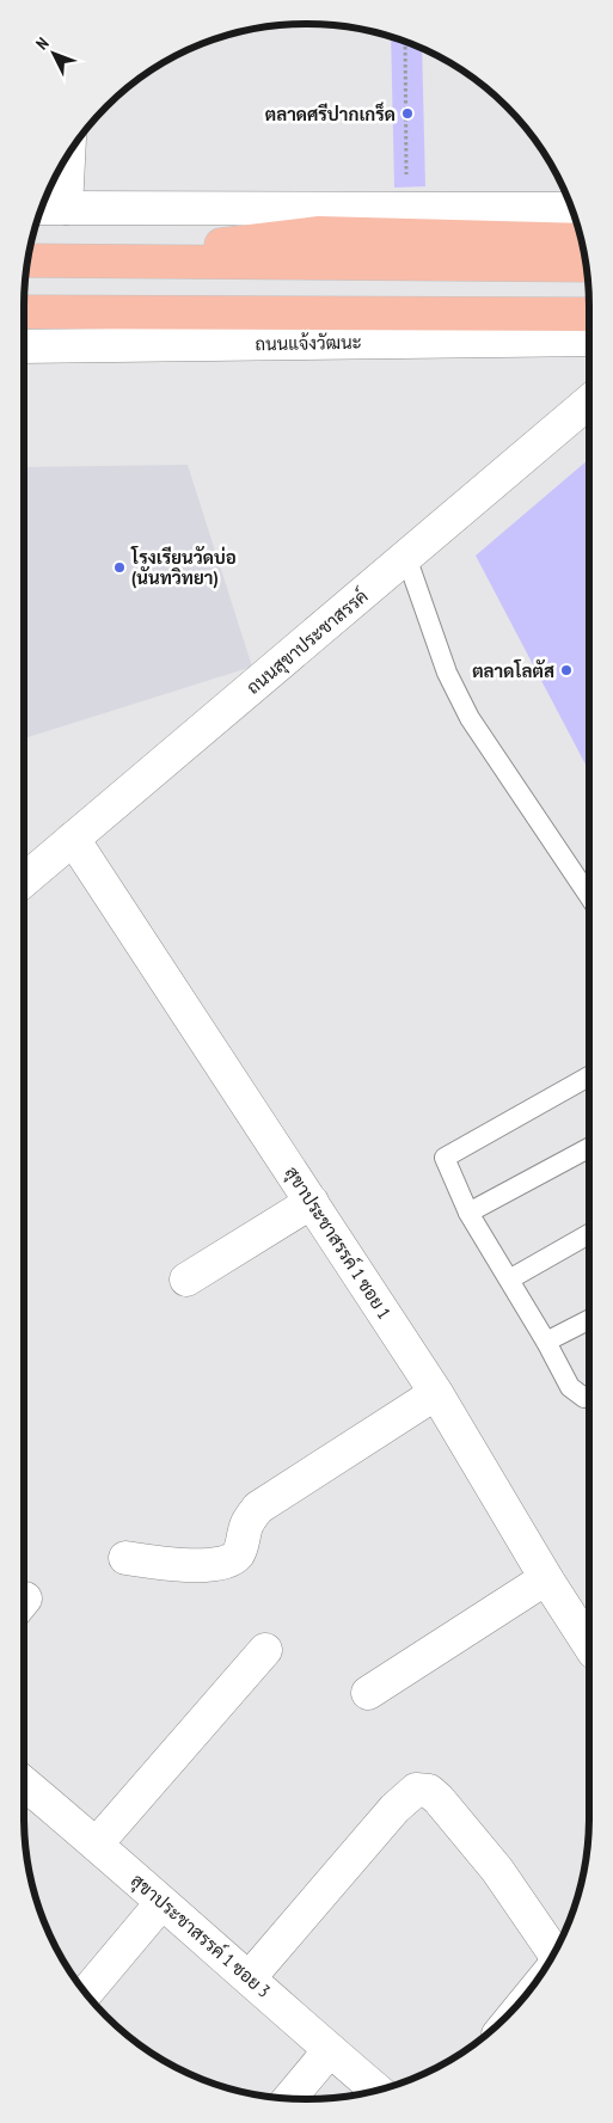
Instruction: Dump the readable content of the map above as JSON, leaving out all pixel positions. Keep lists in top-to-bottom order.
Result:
{
  "streets": {
    "main road": ["ถนนแจ้งวัฒนะ"],
    "street": ["ถนนสุขาประชาสรรค์", "สุขาประชาสรรค์ 1 ซอย 1", "สุขาประชาสรรค์ 1 ซอย 3"]
  },
  "crossings": [
    ["ถนนสุขาประชาสรรค์", "สุขาประชาสรรค์ 1 ซอย 1"]
  ],
  "places": ["ตลาดศรีปากเกร็ด", "โรงเรียนวัดบ่อ (นันทวิทยา)", "ตลาดโลตัส"],
  "north": "top left"
}
